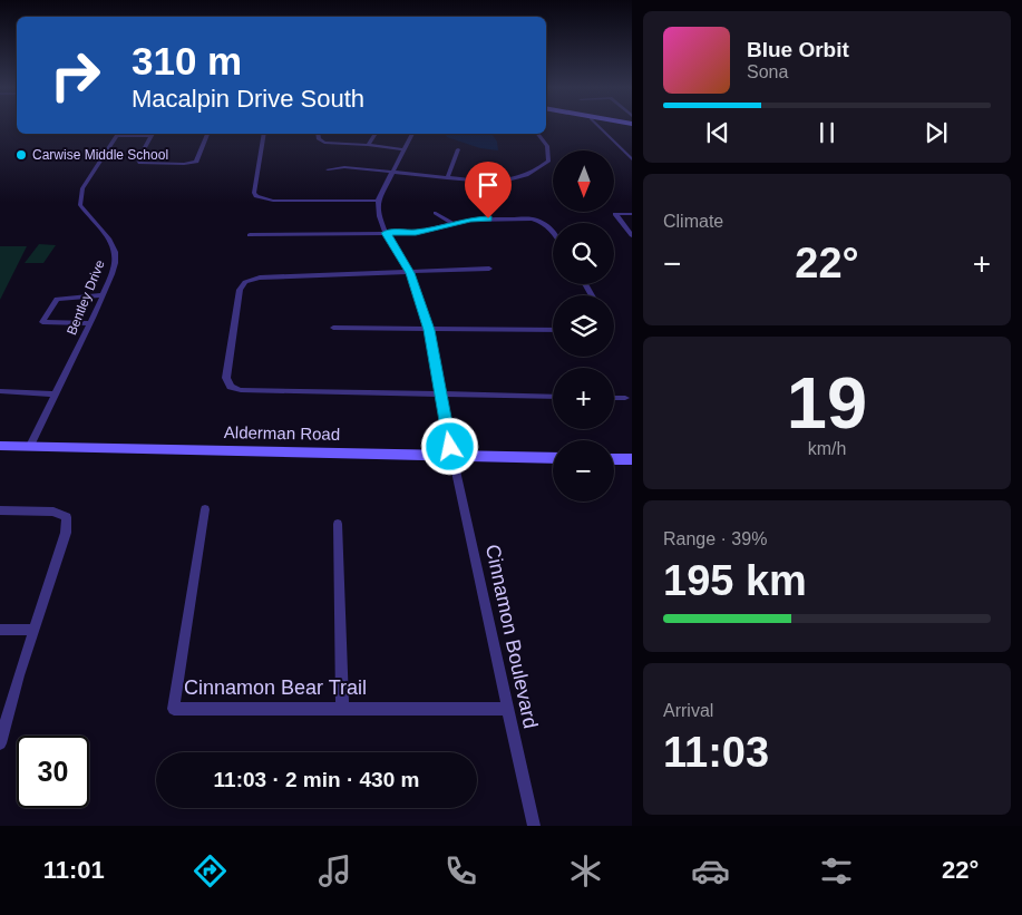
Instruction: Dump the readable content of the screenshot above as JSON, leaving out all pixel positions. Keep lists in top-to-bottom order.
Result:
{
  "streets": {
    "street": [
      "Bentley Drive",
      "Alderman Road",
      "Cinnamon Boulevard",
      "Cinnamon Bear Trail"
    ]
  },
  "crossings": [
    ["Bentley Drive", "Alderman Road"],
    ["Alderman Road", "Cinnamon Boulevard"],
    ["Cinnamon Boulevard", "Cinnamon Bear Trail"]
  ],
  "places": ["Carwise Middle School"],
  "north": "bottom",
  "page": {
    "turn": ["310 m", "Macalpin Drive South"],
    "song": ["Blue Orbit", "Sona"],
    "map_buttons": ["+", "−"],
    "tile": [
      "Climate",
      ["19", "km/h"],
      ["Range · 39%", "195 km"],
      ["Arrival", "11:03"]
    ],
    "heat": ["−", "22°", "+"],
    "limit": "30",
    "trip": "11:03 · 2 min · 430 m",
    "tabs": ["11:01", "22°"]
  }
}
